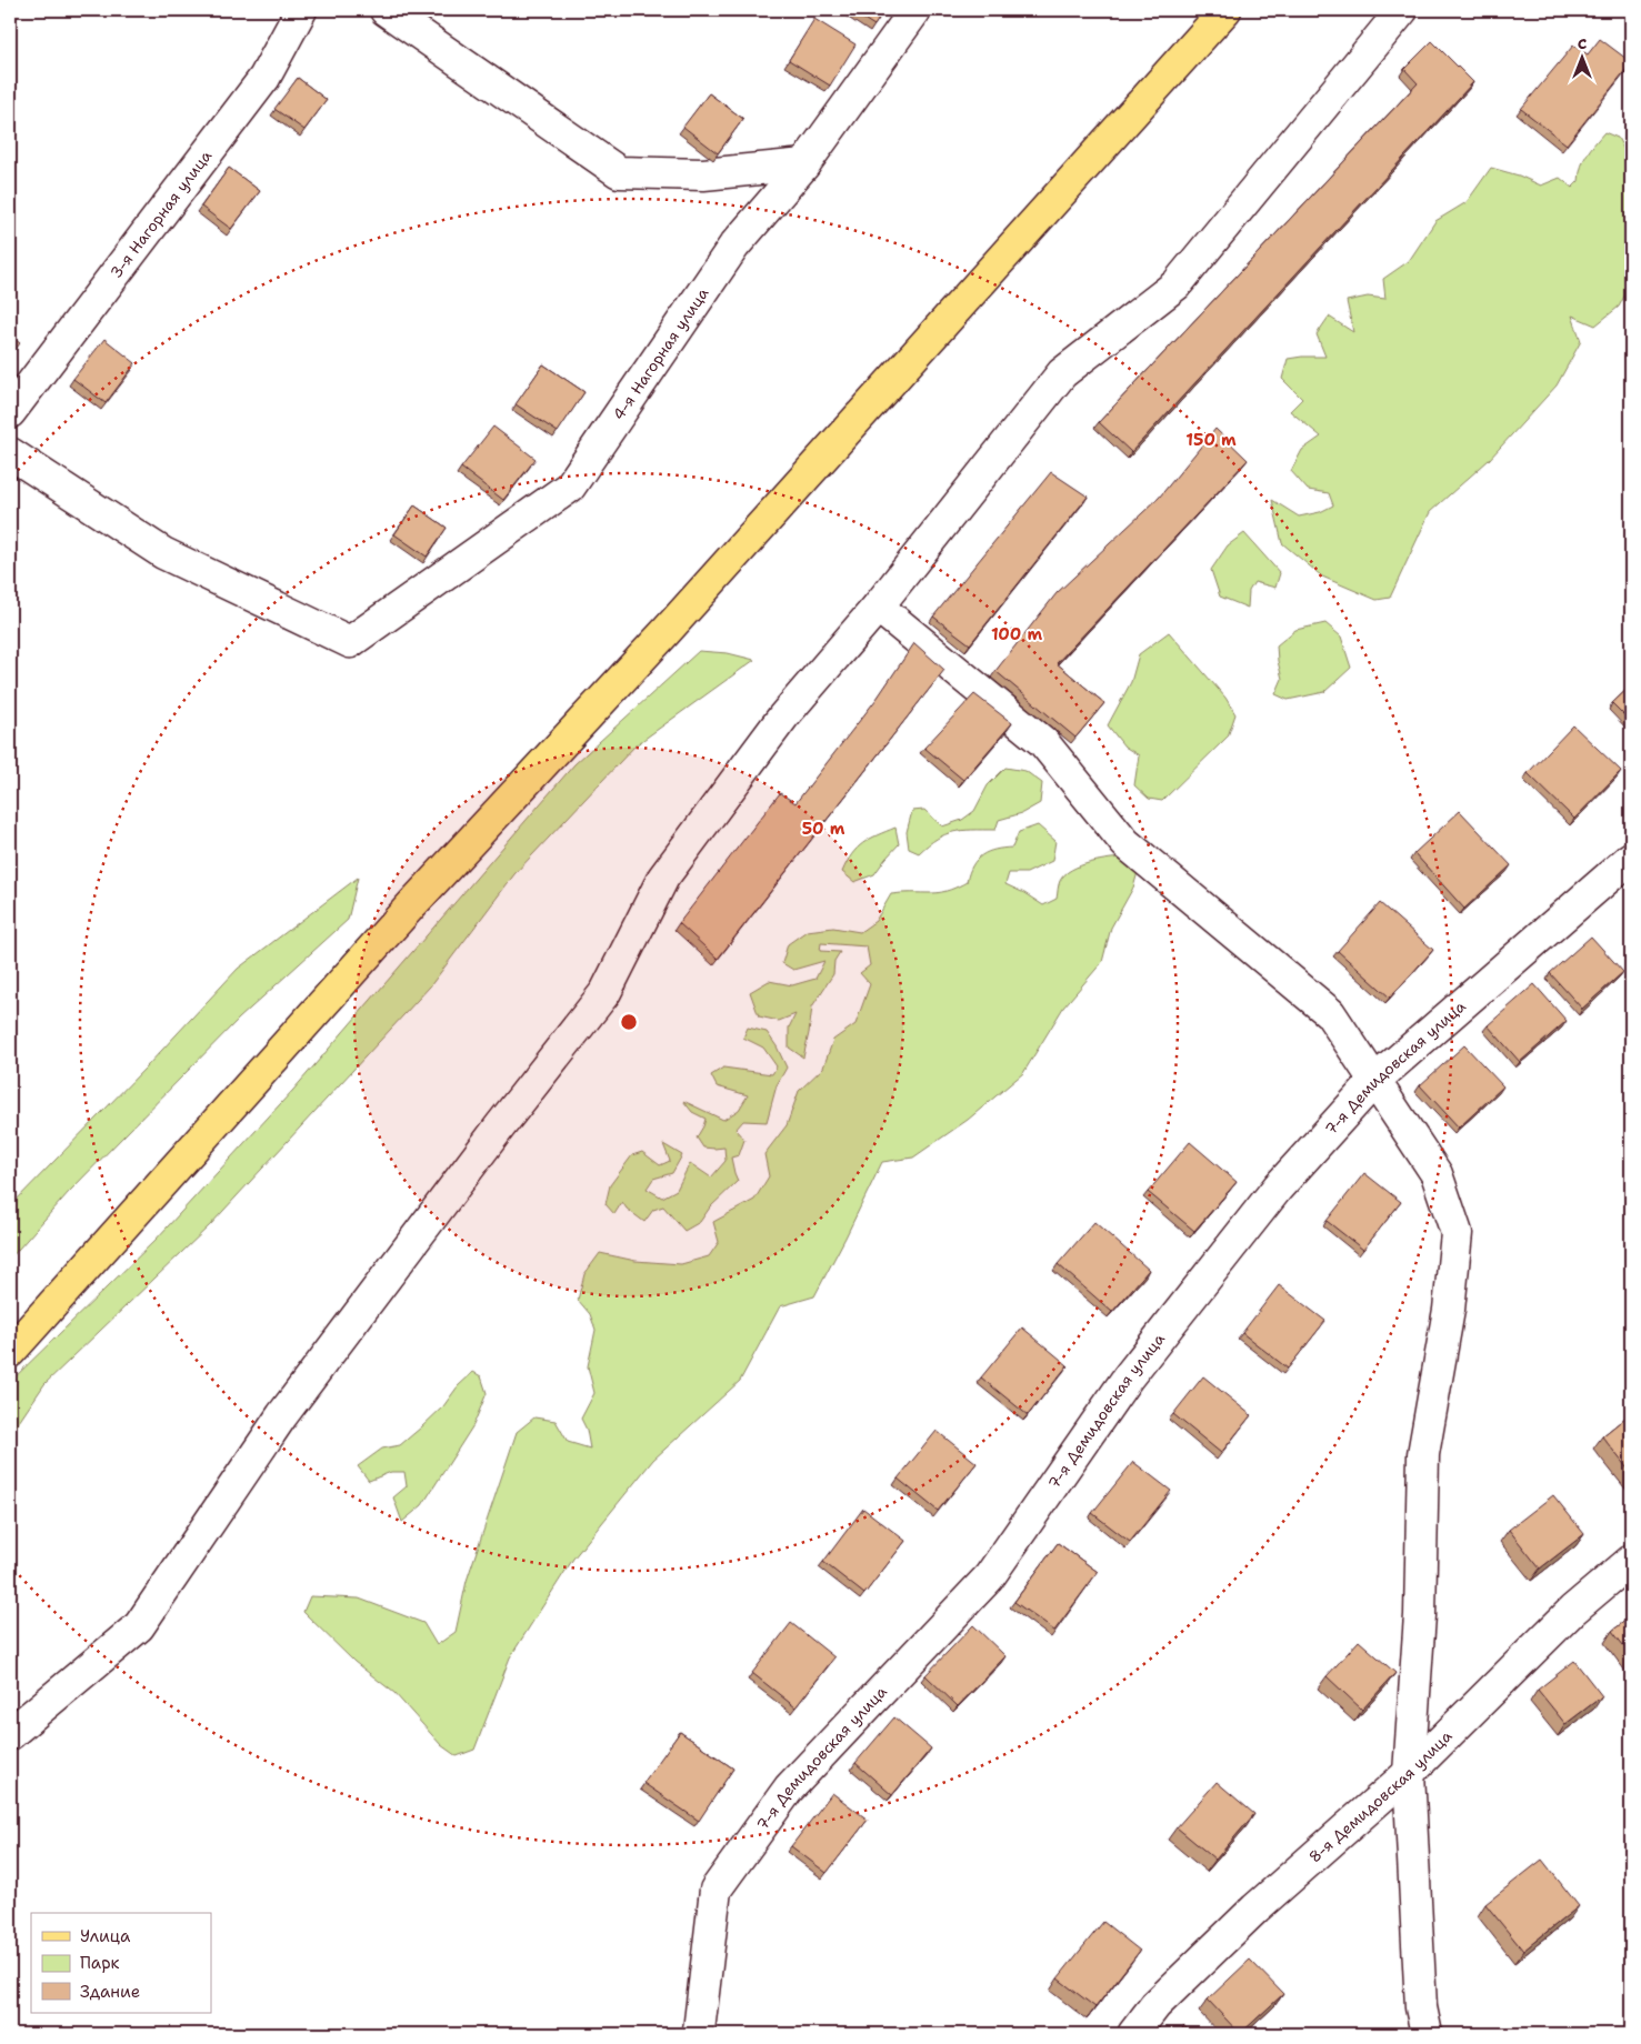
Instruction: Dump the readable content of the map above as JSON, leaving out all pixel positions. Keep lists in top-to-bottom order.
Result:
{
  "streets": {
    "street": [
      "3-я Нагорная улица",
      "4-я Нагорная улица",
      "7-я Демидовская улица",
      "8-я Демидовская улица"
    ]
  },
  "legend": ["Улица", "Парк", "Здание"],
  "north": "top",
  "rings": ["150 m", "100 m", "50 m"]
}
